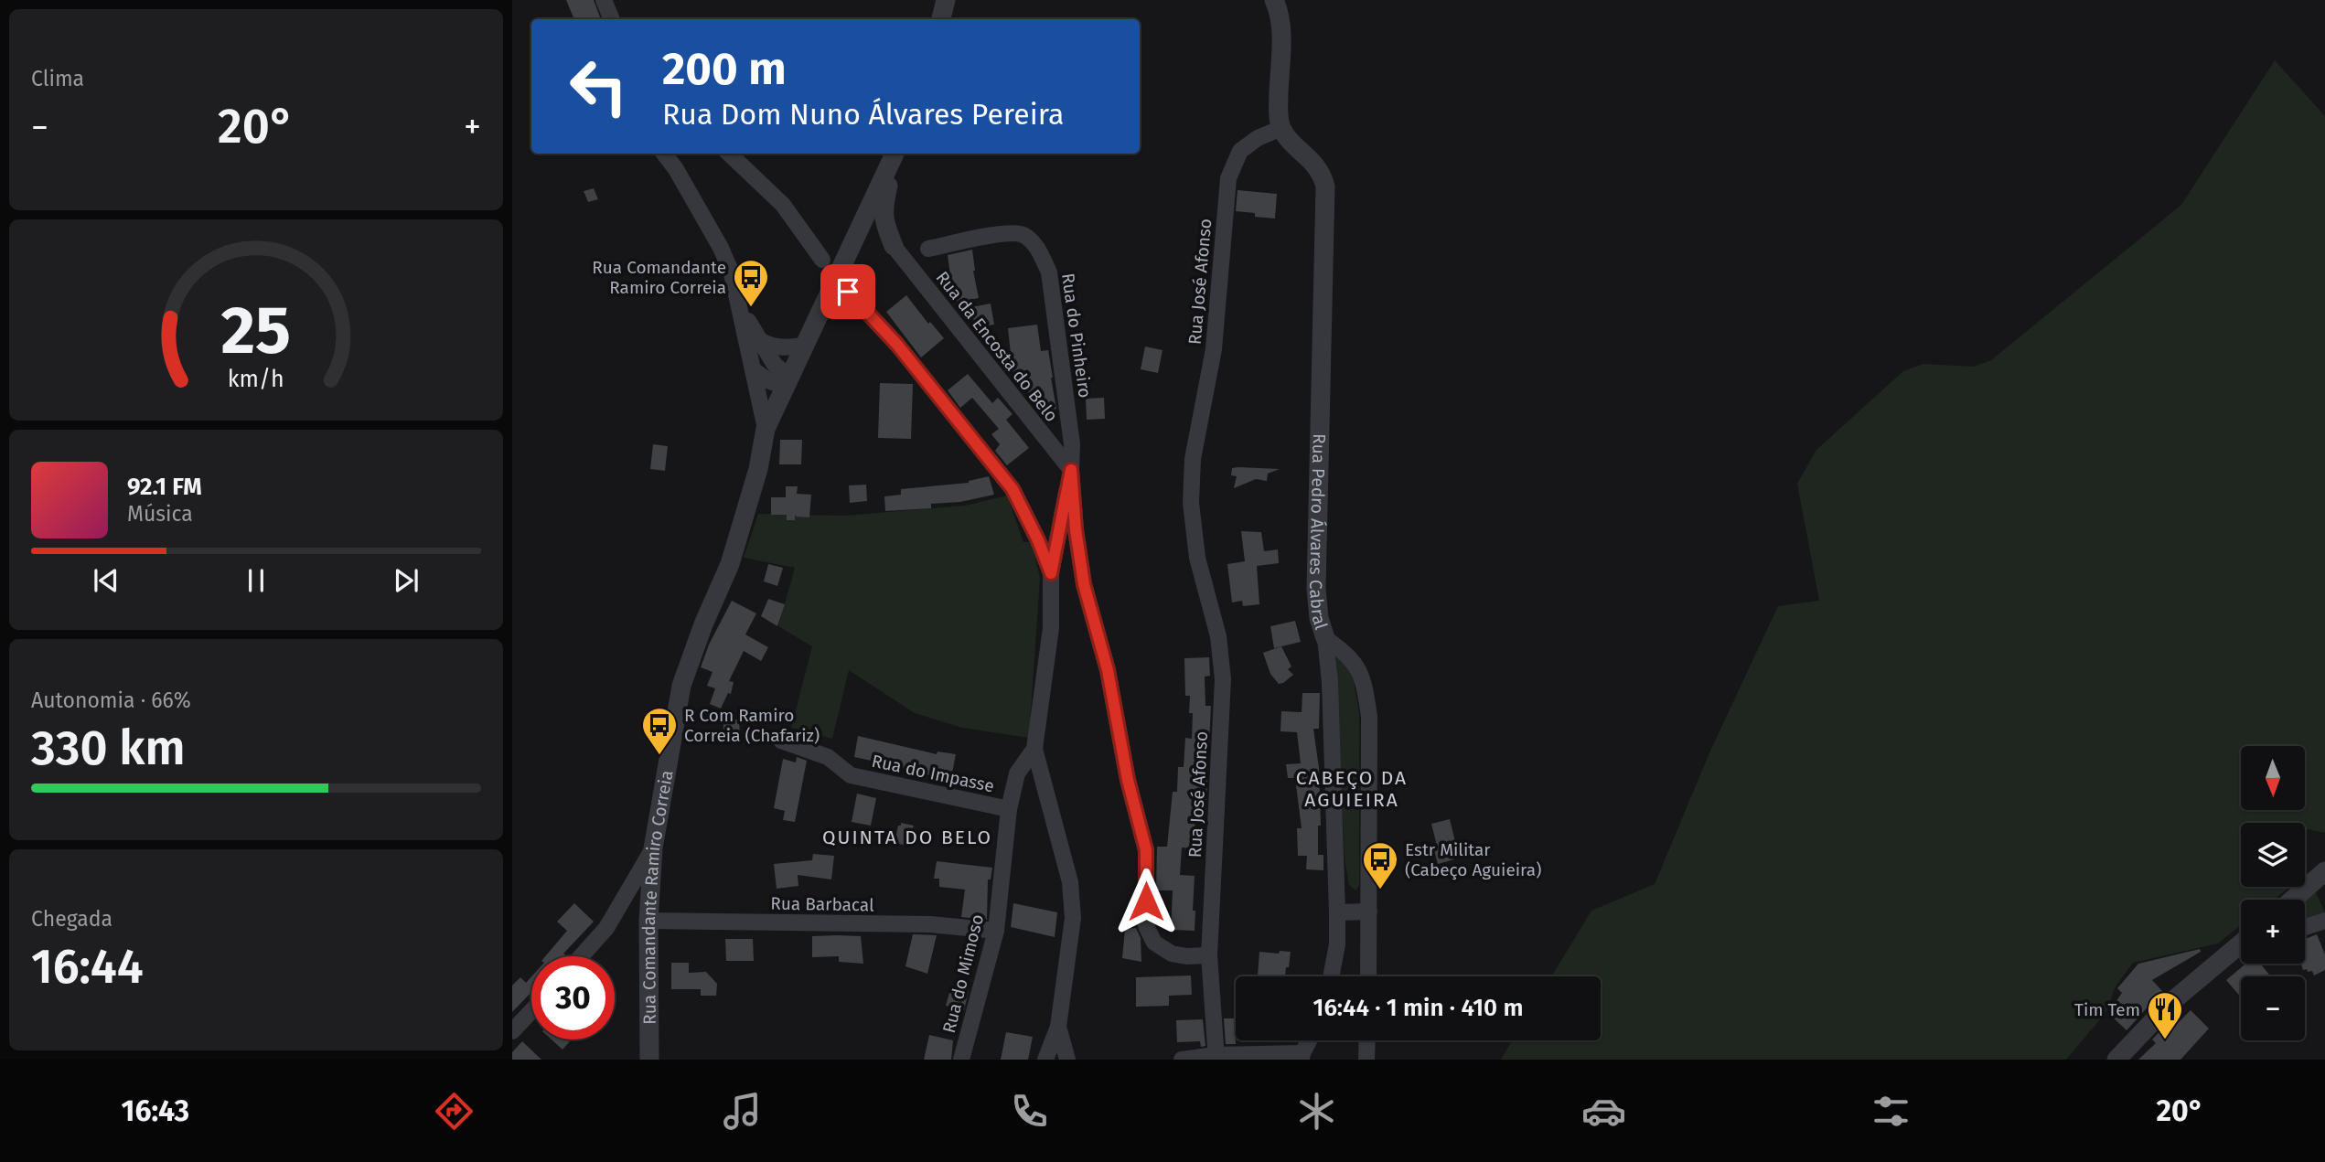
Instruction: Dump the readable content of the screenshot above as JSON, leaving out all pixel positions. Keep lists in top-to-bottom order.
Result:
{
  "streets": {
    "street": [
      "Rua José Afonso",
      "Rua do Pinheiro",
      "Rua da Encosta do Belo",
      "Rua Pedro Álvares Cabral",
      "Rua do Impasse",
      "Rua Comandante Ramiro Correia",
      "Rua Barbacal",
      "Rua do Mimoso"
    ]
  },
  "crossings": [
    ["Rua José Afonso", "Rua Pedro Álvares Cabral"],
    ["Rua do Pinheiro", "Rua da Encosta do Belo"],
    ["Rua do Impasse", "Rua do Mimoso"],
    ["Rua Comandante Ramiro Correia", "Rua Barbacal"],
    ["Rua Barbacal", "Rua do Mimoso"]
  ],
  "districts": ["CABEÇO DA AGUIEIRA", "QUINTA DO BELO"],
  "places": {
    "bus stop": ["Rua Comandante Ramiro Correia", "R Com Ramiro Correia (Chafariz)", "Estr Militar (Cabeço Aguieira)"],
    "restaurant": ["Tim Tem"]
  },
  "north": "bottom",
  "page": {
    "tile": [
      "Clima",
      ["Autonomia · 66%", "330 km"],
      ["Chegada", "16:44"]
    ],
    "turn": ["200 m", "Rua Dom Nuno Álvares Pereira"],
    "heat": ["−", "20°", "+"],
    "song": ["92.1 FM", "Música"],
    "map_buttons": ["+", "−"],
    "limit": "30",
    "trip": "16:44 · 1 min · 410 m",
    "tabs": ["16:43", "20°"],
    "gauge": ["25", "km/h"]
  }
}
